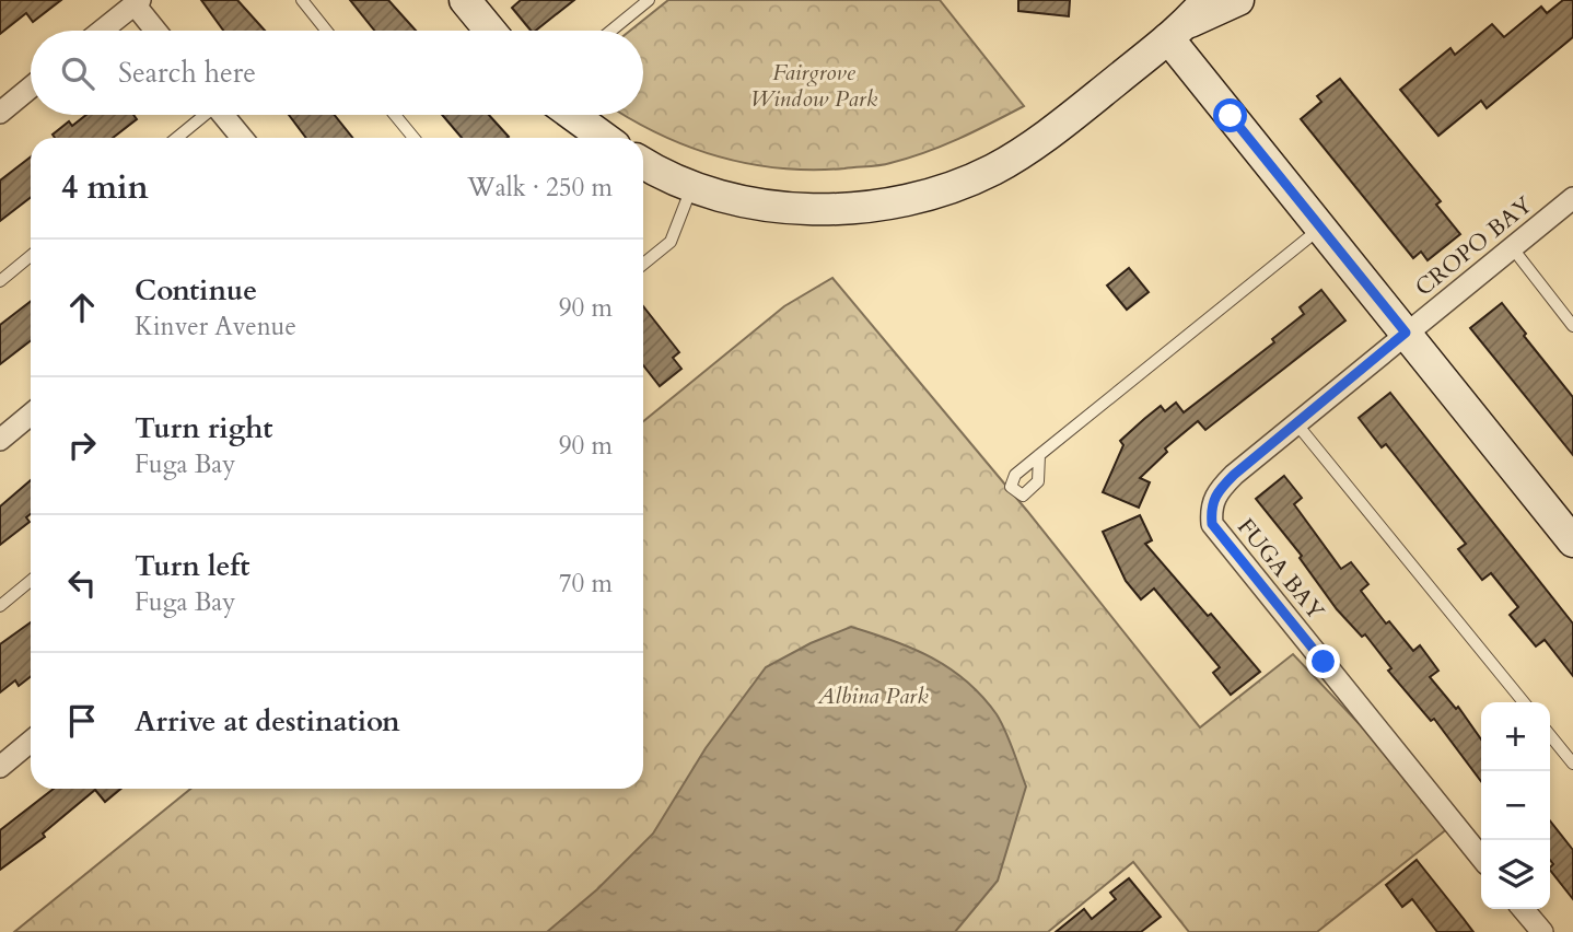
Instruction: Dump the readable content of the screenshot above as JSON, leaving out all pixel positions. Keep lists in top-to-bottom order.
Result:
{
  "streets": {
    "street": ["CROPO BAY", "FUGA BAY"]
  },
  "crossings": [
    ["CROPO BAY", "FUGA BAY"]
  ],
  "parks": ["Fairgrove Window Park", "Albina Park"],
  "page": {
    "search": "Search here",
    "heading": ["4 min", "Walk · 250 m"],
    "list": [
      ["Continue", "Kinver Avenue", "90 m"],
      ["Turn right", "Fuga Bay", "90 m"],
      ["Turn left", "Fuga Bay", "70 m"],
      "Arrive at destination"
    ],
    "map_buttons": ["+", "−"]
  }
}
